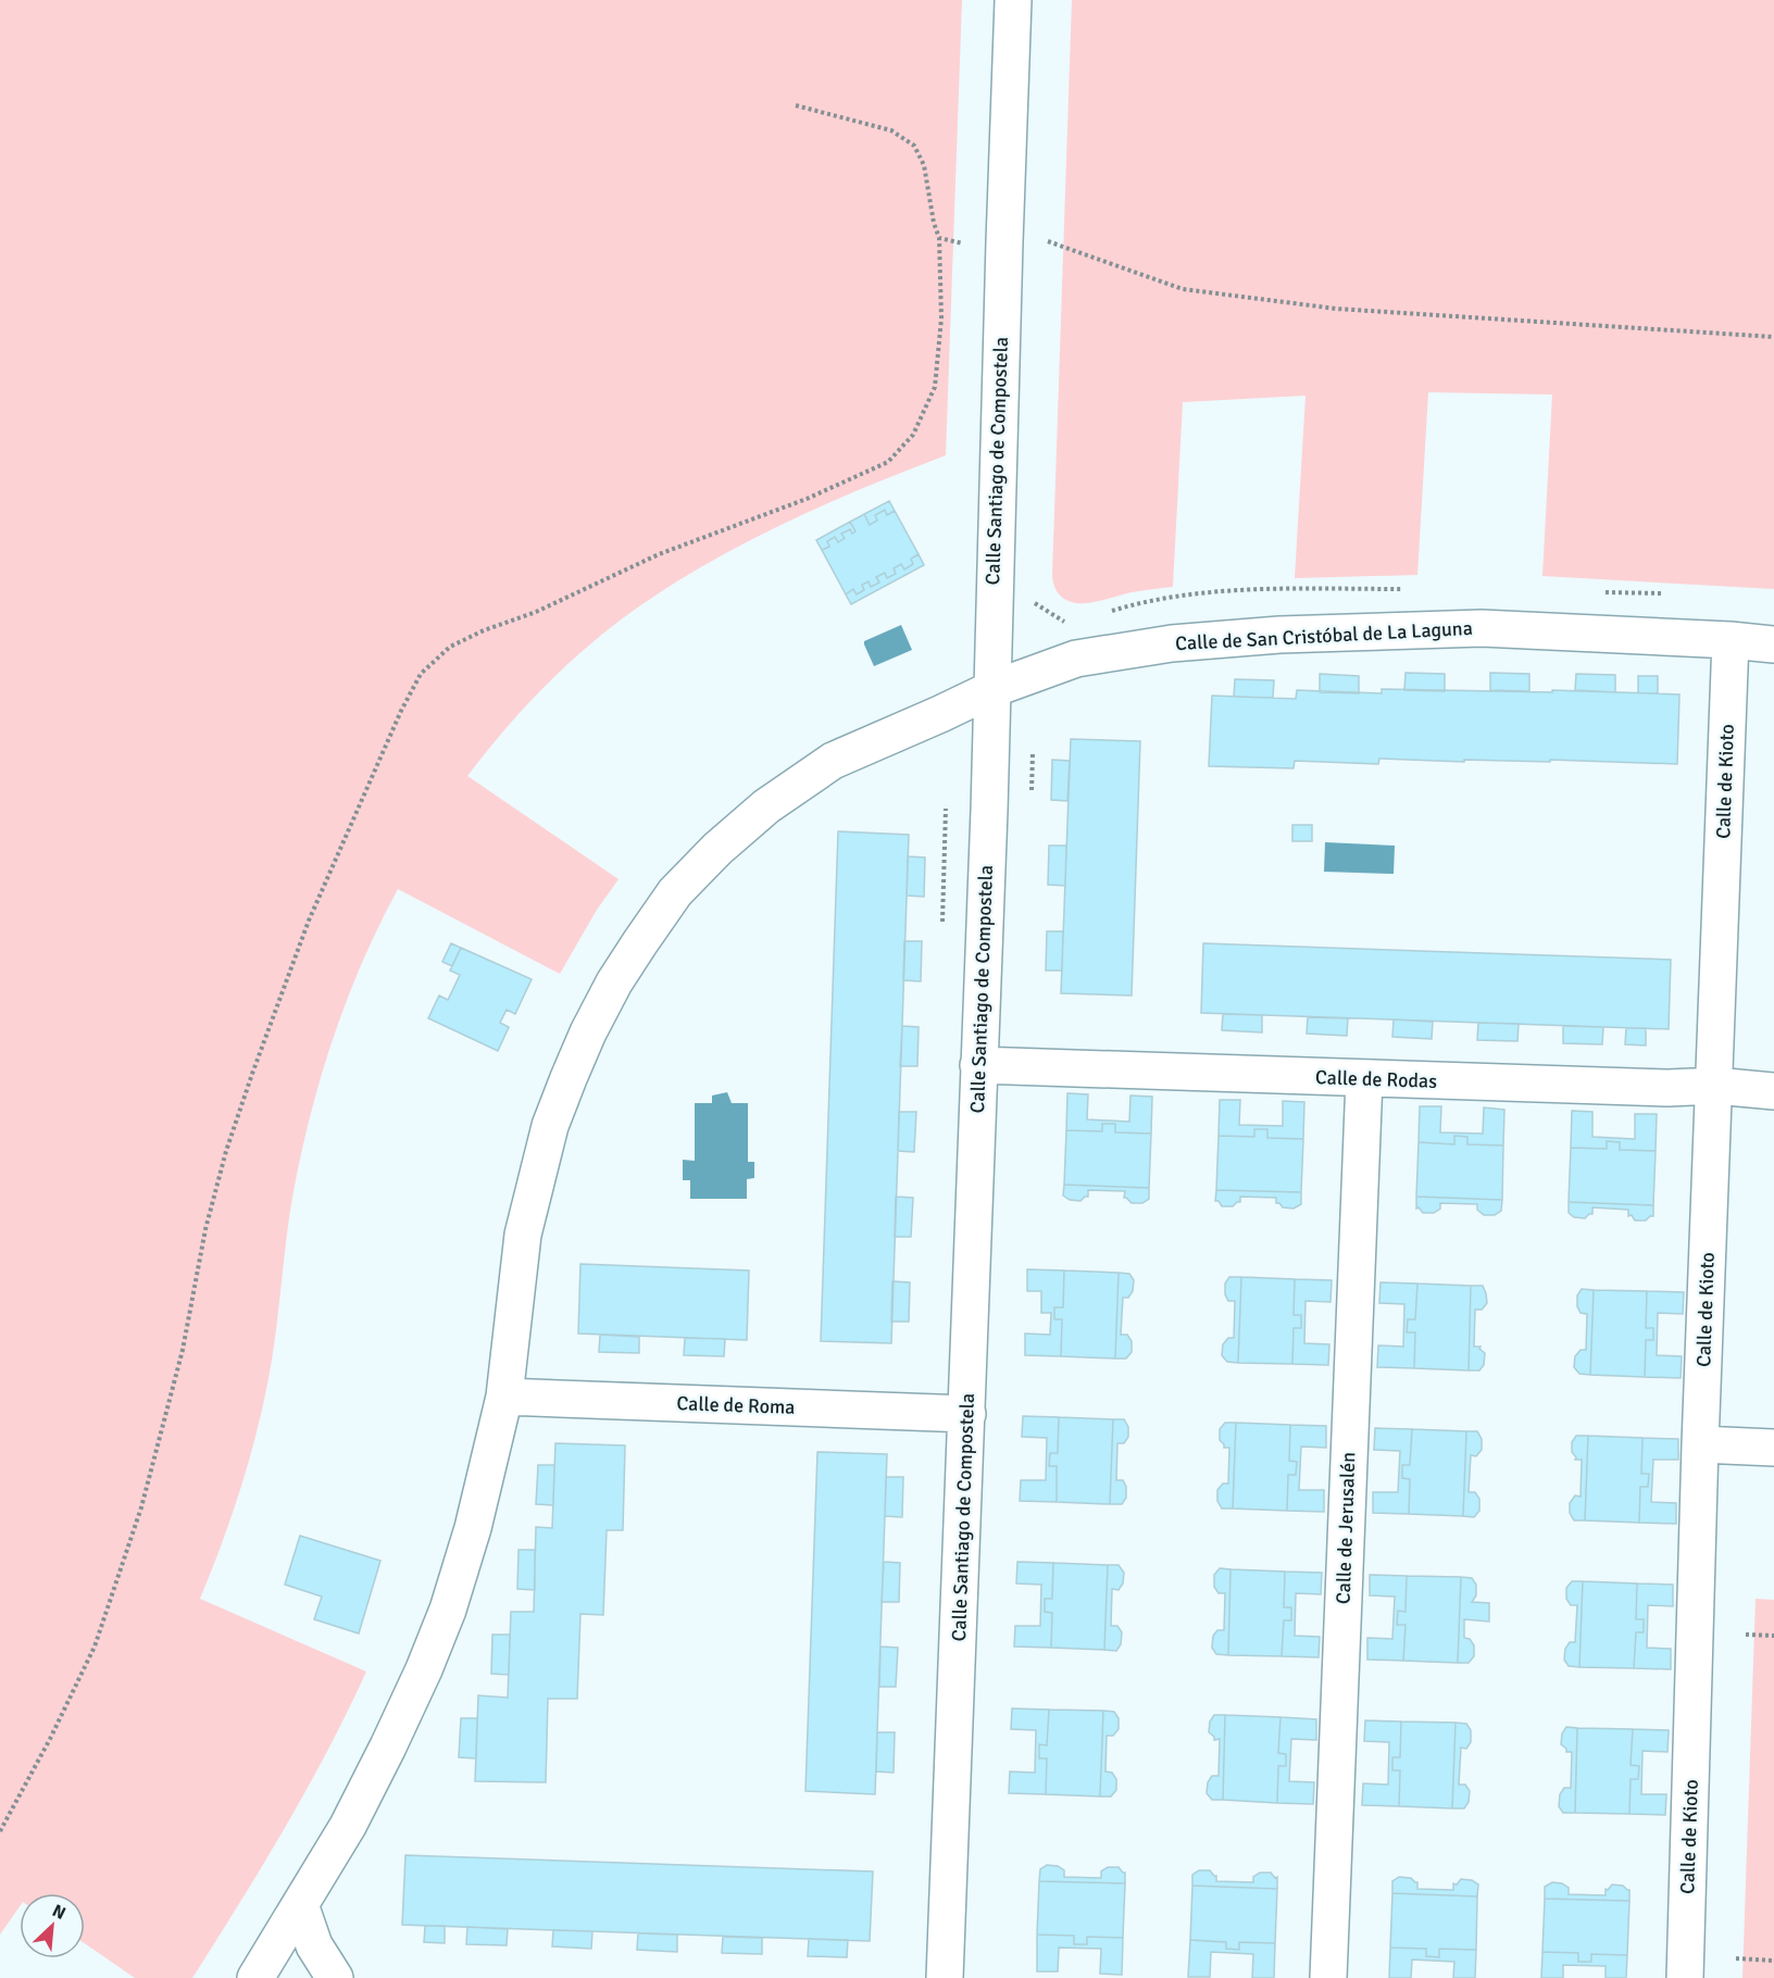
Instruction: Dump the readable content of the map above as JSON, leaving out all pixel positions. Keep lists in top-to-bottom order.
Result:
{
  "streets": {
    "street": [
      "Calle Santiago de Compostela",
      "Calle de San Cristóbal de La Laguna",
      "Calle de Kioto",
      "Calle de Rodas",
      "Calle de Roma",
      "Calle de Jerusalén"
    ]
  },
  "crossings": [
    ["Calle Santiago de Compostela", "Calle de San Cristóbal de La Laguna"],
    ["Calle Santiago de Compostela", "Calle de Rodas"],
    ["Calle Santiago de Compostela", "Calle de Roma"],
    ["Calle de San Cristóbal de La Laguna", "Calle de Kioto"],
    ["Calle de San Cristóbal de La Laguna", "Calle de Roma"],
    ["Calle de Kioto", "Calle de Rodas"],
    ["Calle de Rodas", "Calle de Jerusalén"]
  ],
  "north": "top right"
}
